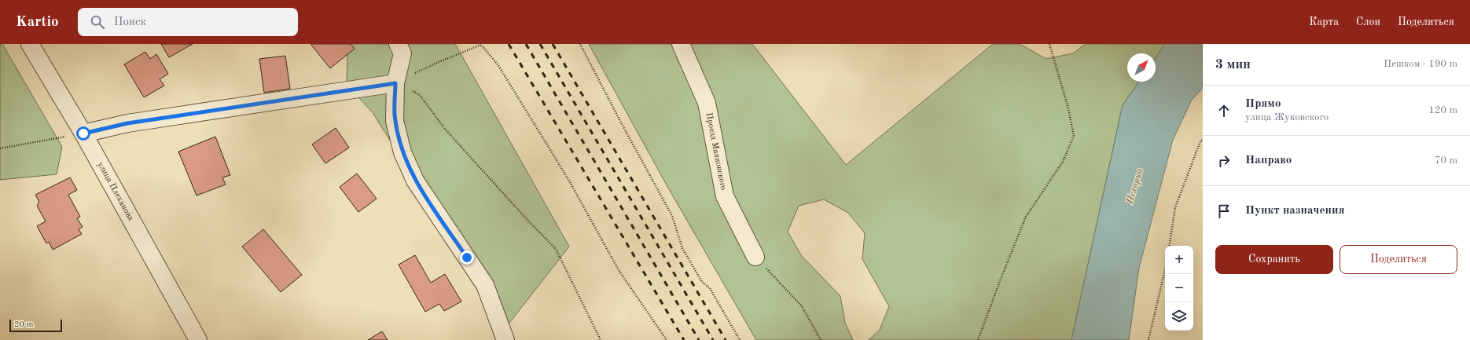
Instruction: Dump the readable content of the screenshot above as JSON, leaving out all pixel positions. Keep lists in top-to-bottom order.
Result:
{
  "streets": {
    "street": ["Проезд Маяковского", "улица Плеханова"]
  },
  "water": ["Пехорка"],
  "scale_bar": "20 m",
  "north": "top right",
  "page": {
    "header": "Kartio",
    "search": "Поиск",
    "nav": ["Карта", "Слои", "Поделиться"],
    "heading": ["3 мин", "Пешком · 190 m"],
    "list": [
      ["Прямо", "улица Жуковского", "120 m"],
      ["Направо", "70 m"],
      "Пункт назначения"
    ],
    "buttons": ["Сохранить", "Поделиться"],
    "map_buttons": ["+", "−"],
    "scale": "20 m"
  }
}
